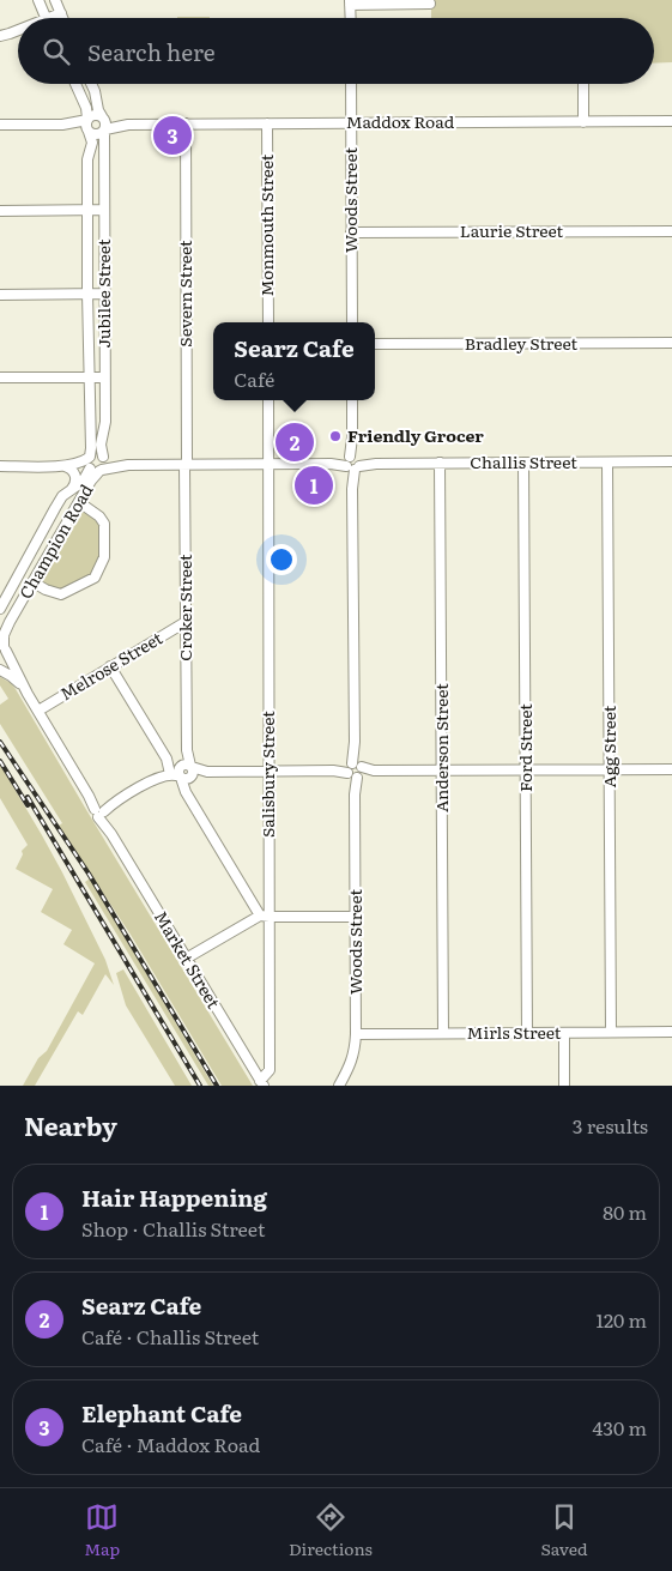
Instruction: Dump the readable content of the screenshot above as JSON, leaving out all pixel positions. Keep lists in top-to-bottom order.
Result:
{
  "streets": {
    "street": [
      "Maddox Road",
      "Woods Street",
      "Monmouth Street",
      "Laurie Street",
      "Jubilee Street",
      "Severn Street",
      "Bradley Street",
      "Challis Street",
      "Champion Road",
      "Croker Street",
      "Melrose Street",
      "Agg Street",
      "Anderson Street",
      "Ford Street",
      "Salisbury Street",
      "Market Street",
      "Mirls Street"
    ]
  },
  "crossings": [
    ["Maddox Road", "Woods Street"],
    ["Maddox Road", "Monmouth Street"],
    ["Maddox Road", "Jubilee Street"],
    ["Maddox Road", "Severn Street"],
    ["Woods Street", "Laurie Street"],
    ["Woods Street", "Challis Street"],
    ["Woods Street", "Mirls Street"],
    ["Jubilee Street", "Challis Street"],
    ["Jubilee Street", "Champion Road"],
    ["Severn Street", "Challis Street"],
    ["Severn Street", "Croker Street"],
    ["Challis Street", "Champion Road"],
    ["Challis Street", "Croker Street"],
    ["Challis Street", "Agg Street"],
    ["Challis Street", "Anderson Street"],
    ["Challis Street", "Ford Street"],
    ["Challis Street", "Salisbury Street"],
    ["Champion Road", "Market Street"],
    ["Croker Street", "Melrose Street"],
    ["Croker Street", "Salisbury Street"],
    ["Melrose Street", "Market Street"],
    ["Agg Street", "Mirls Street"],
    ["Anderson Street", "Mirls Street"],
    ["Ford Street", "Mirls Street"],
    ["Salisbury Street", "Market Street"]
  ],
  "places": ["Friendly Grocer"],
  "page": {
    "search": "Search here",
    "pins": ["3", "2", "1"],
    "popup": ["Searz Cafe", "Café"],
    "heading": ["Nearby", "3 results"],
    "list": [
      {
        "mark": "1",
        "name": "Hair Happening",
        "note": "Shop · Challis Street",
        "value": "80 m"
      },
      {
        "mark": "2",
        "name": "Searz Cafe",
        "note": "Café · Challis Street",
        "value": "120 m"
      },
      {
        "mark": "3",
        "name": "Elephant Cafe",
        "note": "Café · Maddox Road",
        "value": "430 m"
      }
    ],
    "nav": ["Map", "Directions", "Saved"]
  }
}
